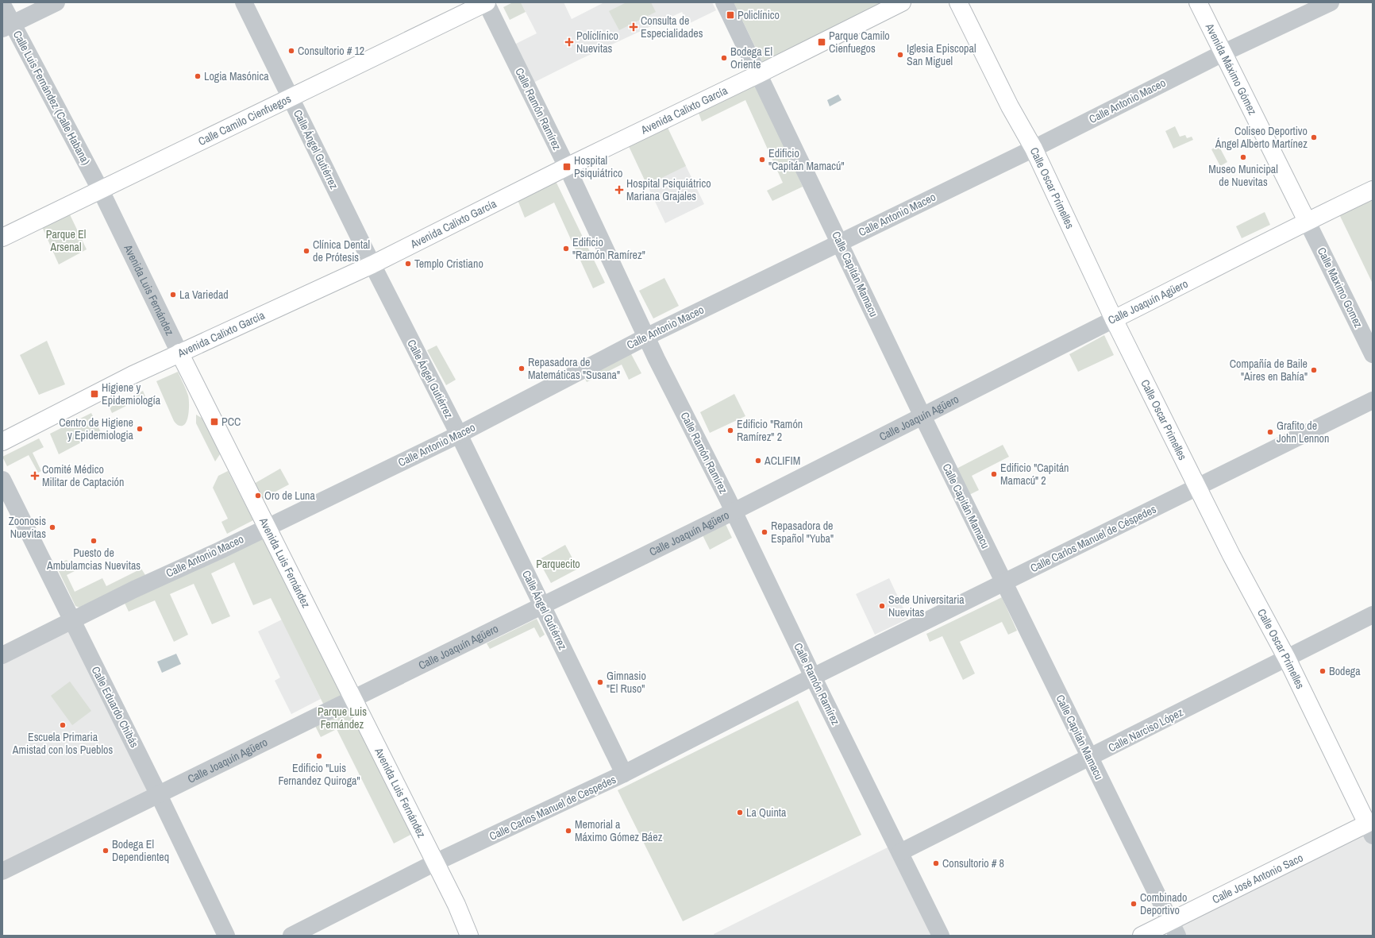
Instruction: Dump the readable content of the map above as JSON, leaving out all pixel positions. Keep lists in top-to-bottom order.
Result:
{
  "streets": {
    "main road": [
      "Avenida Máximo Gómez",
      "Avenida Calixto García",
      "Calle Camilo Cienfuegos",
      "Calle Oscar Primelles",
      "Avenida Luis Fernández",
      "Calle Joaquín Agüero",
      "Calle José Antonio Saco"
    ],
    "street": [
      "Calle Luis Fernández (Calle Habana)",
      "Calle Antonio Maceo",
      "Calle Ramón Ramírez",
      "Calle Ángel Gutiérrez",
      "Calle Capitán Mamacu",
      "Calle Maximo Gomez",
      "Calle Carlos Manuel de Céspedes",
      "Calle Eduardo Chibás",
      "Calle Narciso López",
      "Calle Carlos Manuel de Cespedes"
    ]
  },
  "crossings": [
    ["Avenida Máximo Gómez", "Calle Antonio Maceo"],
    ["Avenida Máximo Gómez", "Calle Maximo Gomez"],
    ["Avenida Máximo Gómez", "Calle Joaquín Agüero"],
    ["Calle Luis Fernández (Calle Habana)", "Calle Camilo Cienfuegos"],
    ["Calle Luis Fernández (Calle Habana)", "Avenida Luis Fernández"],
    ["Calle Antonio Maceo", "Calle Ramón Ramírez"],
    ["Calle Antonio Maceo", "Calle Ángel Gutiérrez"],
    ["Calle Antonio Maceo", "Calle Oscar Primelles"],
    ["Calle Antonio Maceo", "Calle Capitán Mamacu"],
    ["Calle Antonio Maceo", "Avenida Luis Fernández"],
    ["Calle Antonio Maceo", "Calle Eduardo Chibás"],
    ["Calle Ramón Ramírez", "Avenida Calixto García"],
    ["Calle Ramón Ramírez", "Calle Camilo Cienfuegos"],
    ["Calle Ramón Ramírez", "Calle Joaquín Agüero"],
    ["Calle Ramón Ramírez", "Calle Carlos Manuel de Céspedes"],
    ["Calle Ramón Ramírez", "Calle Narciso López"],
    ["Calle Ramón Ramírez", "Calle Carlos Manuel de Cespedes"],
    ["Avenida Calixto García", "Calle Ángel Gutiérrez"],
    ["Avenida Calixto García", "Calle Capitán Mamacu"],
    ["Avenida Calixto García", "Avenida Luis Fernández"],
    ["Calle Camilo Cienfuegos", "Calle Ángel Gutiérrez"],
    ["Calle Camilo Cienfuegos", "Avenida Luis Fernández"],
    ["Calle Ángel Gutiérrez", "Calle Joaquín Agüero"],
    ["Calle Ángel Gutiérrez", "Calle Carlos Manuel de Cespedes"],
    ["Calle Oscar Primelles", "Calle Joaquín Agüero"],
    ["Calle Oscar Primelles", "Calle Carlos Manuel de Céspedes"],
    ["Calle Oscar Primelles", "Calle Narciso López"],
    ["Calle Oscar Primelles", "Calle José Antonio Saco"],
    ["Calle Capitán Mamacu", "Calle Joaquín Agüero"],
    ["Calle Capitán Mamacu", "Calle Carlos Manuel de Céspedes"],
    ["Calle Capitán Mamacu", "Calle Narciso López"],
    ["Calle Capitán Mamacu", "Calle José Antonio Saco"],
    ["Calle Maximo Gomez", "Calle Joaquín Agüero"],
    ["Avenida Luis Fernández", "Calle Joaquín Agüero"],
    ["Avenida Luis Fernández", "Calle Carlos Manuel de Cespedes"],
    ["Calle Joaquín Agüero", "Calle Eduardo Chibás"],
    ["Calle Carlos Manuel de Céspedes", "Calle Carlos Manuel de Cespedes"]
  ],
  "parks": ["Parque El Arsenal", "Parquecito", "Parque Luis Fernández"],
  "places": {
    "transit": [
      "Policlínico",
      "Parque Camilo Cienfuegos",
      "Hospital Psiquiátrico",
      "Higiene y Epidemiología",
      "PCC"
    ],
    "health": [
      "Consulta de Especialidades",
      "Políclínico Nuevitas",
      "Hospital Psiquiátrico Mariana Grajales",
      "Comité Médico Militar de Captación"
    ],
    "other": [
      "Consultorio # 12",
      "Iglesia Episcopal San Miguel",
      "Bodega El Oriente",
      "Logia Masónica",
      "Coliseo Deportivo Ángel Alberto Martínez",
      "Museo Municipal de Nuevitas",
      "Edificio \"Capitán Mamacú\"",
      "Edificio \"Ramón Ramírez\"",
      "Clínica Dental de Prótesis",
      "Templo Cristiano",
      "La Variedad",
      "Repasadora de Matemáticas \"Susana\"",
      "Compañía de Baile \"Aires en Bahía\"",
      "Centro de Higiene y Epidemiologia",
      "Edificio \"Ramón Ramírez\" 2",
      "Grafito de John Lennon",
      "ACLIFIM",
      "Edificio \"Capitán Mamacú\" 2",
      "Oro de Luna",
      "Zoonosis Nuevitas",
      "Repasadora de Español \"Yuba\"",
      "Puesto de Ambulamcias Nuevitas",
      "Sede Universitaria Nuevitas",
      "Bodega",
      "Gimnasio \"El Ruso\"",
      "Escuela Primaria Amistad con los Pueblos",
      "Edificio \"Luis Fernandez Quiroga\"",
      "La Quinta",
      "Memorial a Máximo Gómez Báez",
      "Bodega El Dependienteq",
      "Consultorio # 8",
      "Combinado Deportivo"
    ]
  }
}
